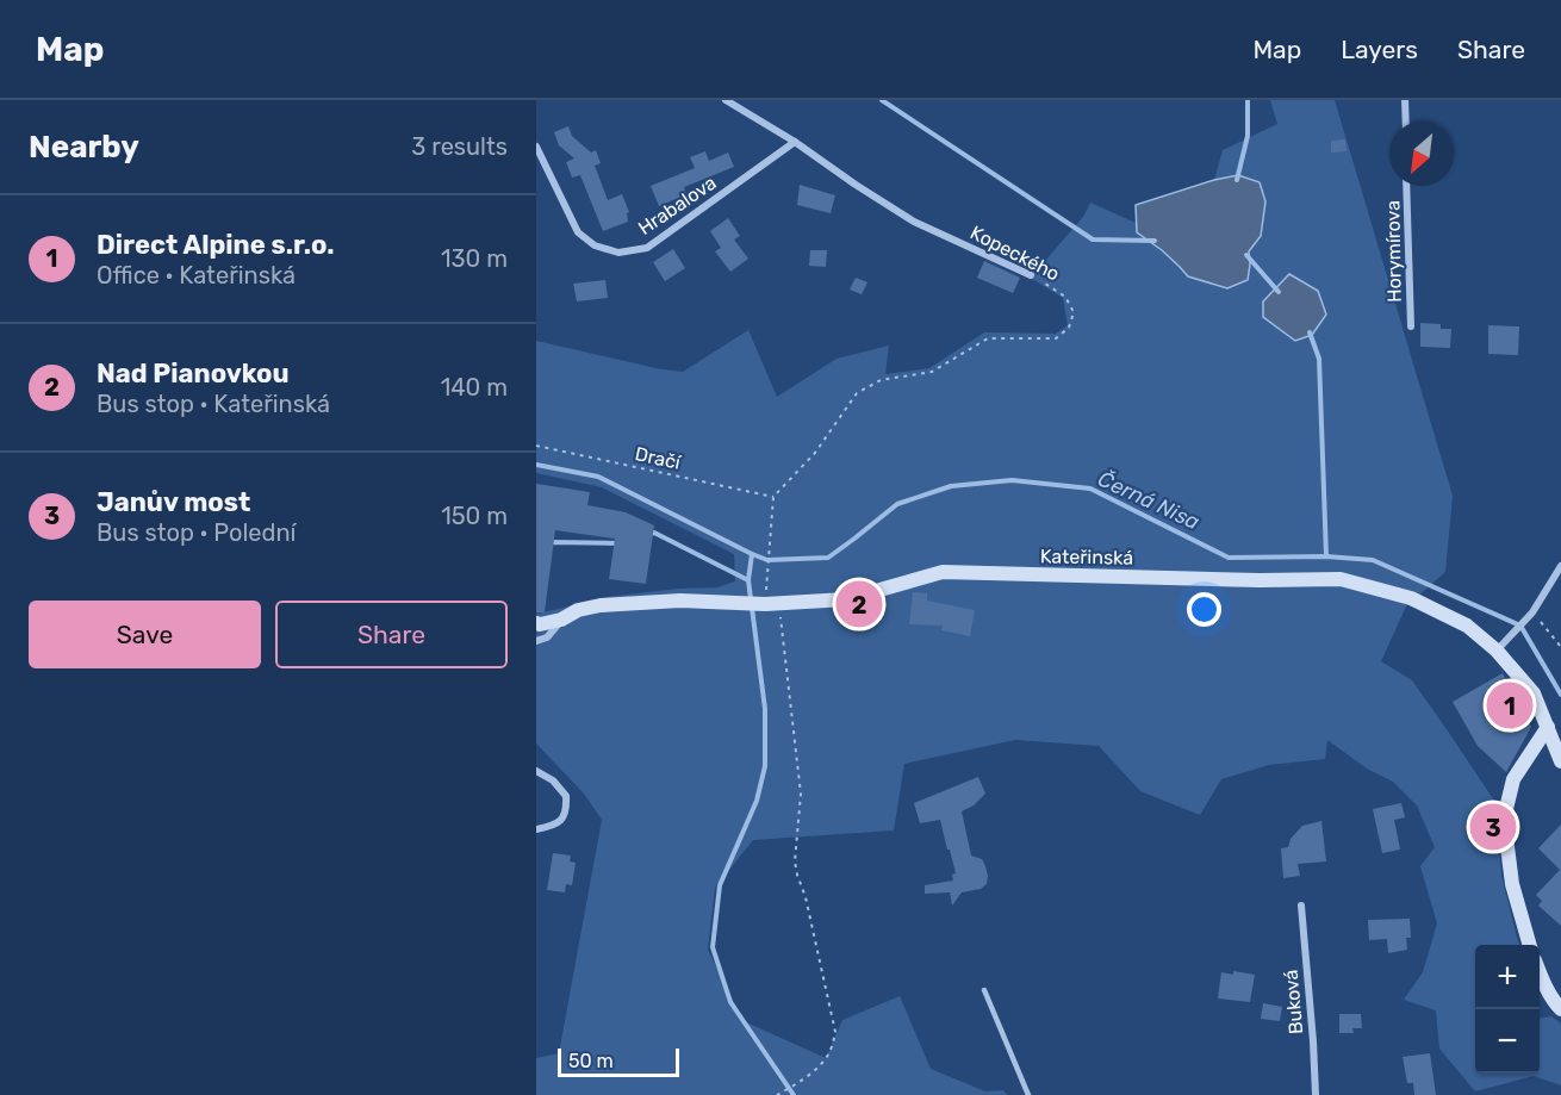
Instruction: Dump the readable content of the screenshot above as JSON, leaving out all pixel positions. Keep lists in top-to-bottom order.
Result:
{
  "streets": {
    "street": [
      "Hrabalova",
      "Horymírova",
      "Kopeckého",
      "Kateřinská",
      "Buková"
    ],
    "path": ["Dračí"]
  },
  "crossings": [
    ["Hrabalova", "Kopeckého"],
    ["Kopeckého", "Dračí"]
  ],
  "water": ["Černá Nisa"],
  "scale_bar": "50 m",
  "north": "bottom left",
  "page": {
    "header": "Map",
    "nav": ["Map", "Layers", "Share"],
    "heading": ["Nearby", "3 results"],
    "list": [
      {
        "mark": "1",
        "name": "Direct Alpine s.r.o.",
        "note": "Office · Kateřinská",
        "value": "130 m"
      },
      {
        "mark": "2",
        "name": "Nad Pianovkou",
        "note": "Bus stop · Kateřinská",
        "value": "140 m"
      },
      {
        "mark": "3",
        "name": "Janův most",
        "note": "Bus stop · Polední",
        "value": "150 m"
      }
    ],
    "pins": ["2", "1", "3"],
    "buttons": ["Save", "Share"],
    "map_buttons": ["+", "−"],
    "scale": "50 m"
  }
}
